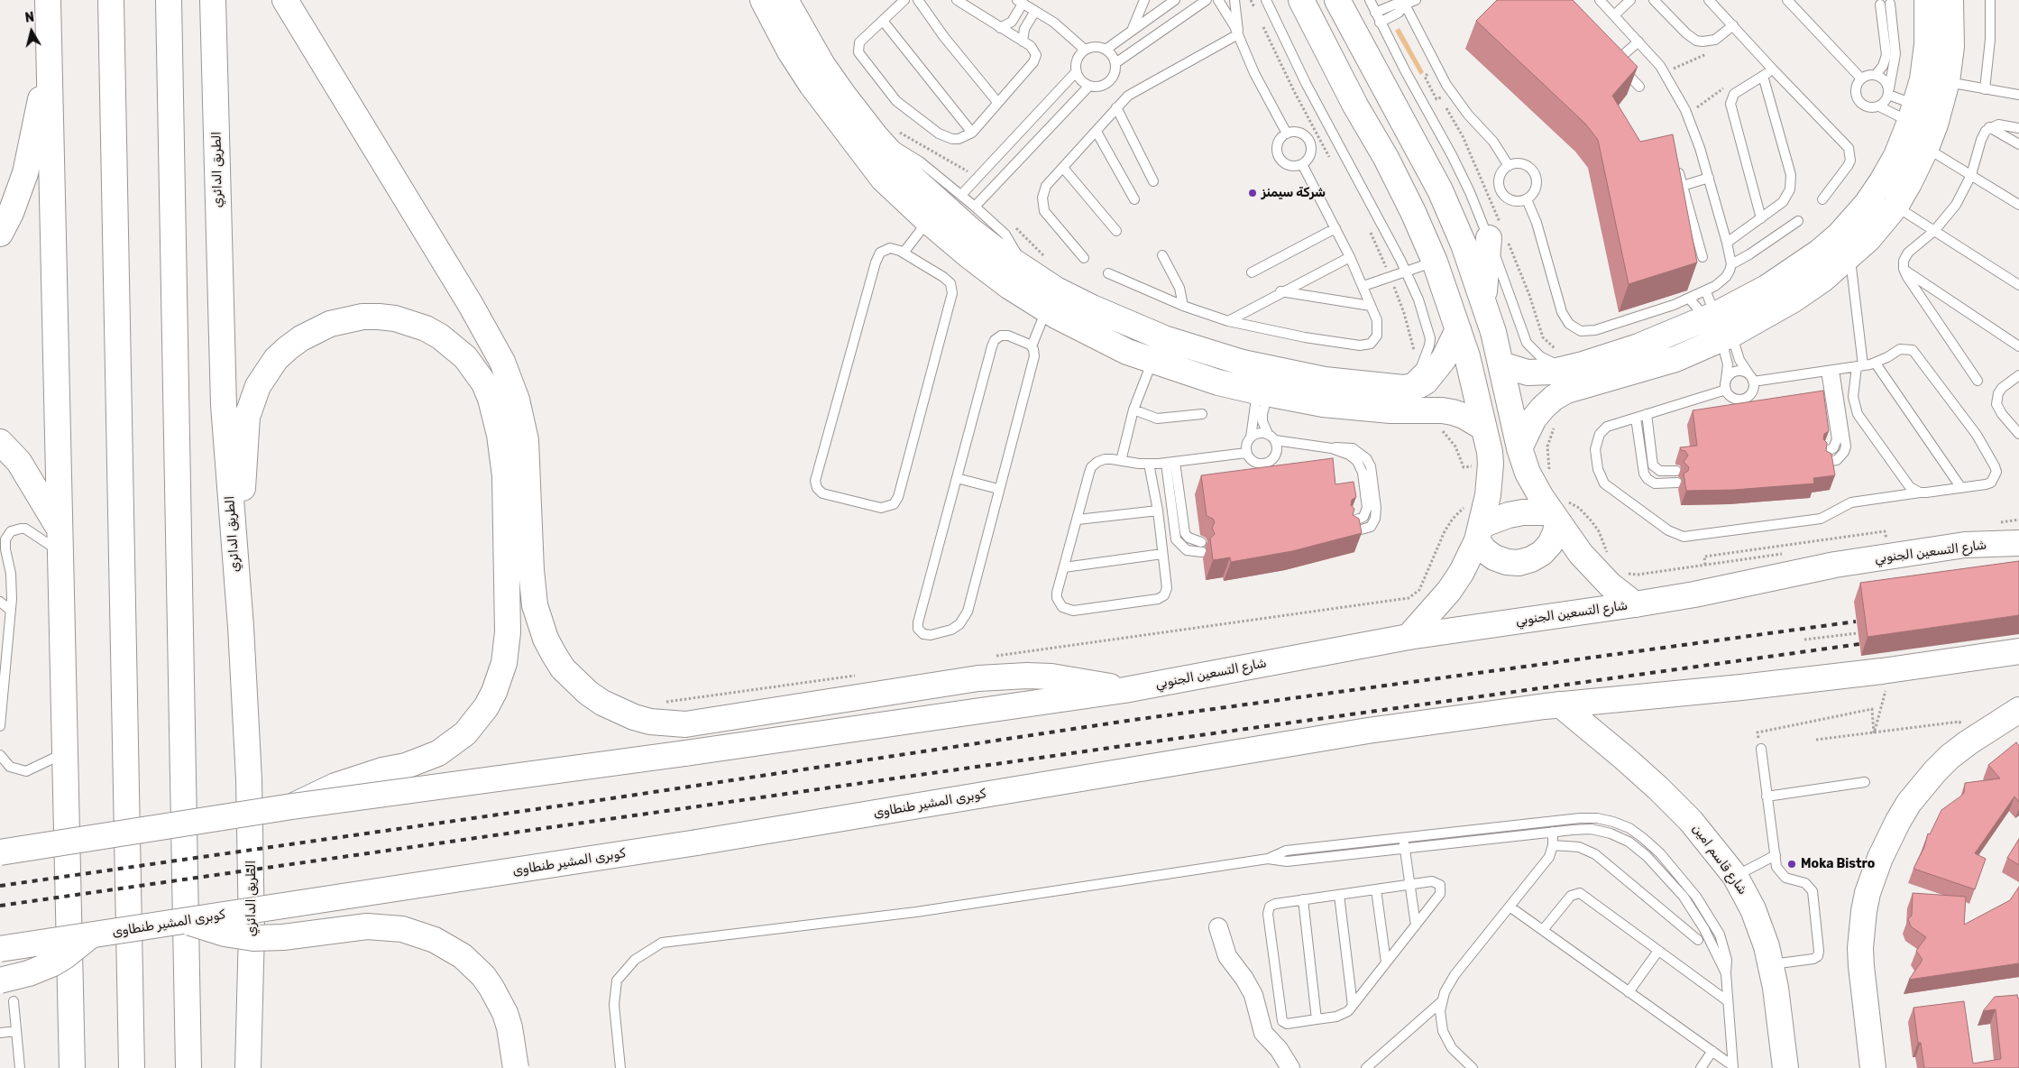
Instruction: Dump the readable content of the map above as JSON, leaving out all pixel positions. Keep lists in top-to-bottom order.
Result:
{
  "streets": {
    "main road": [
      "الطريق الدائري",
      "شارع التسعين الجنوبي",
      "كوبرى المشير طنطاوى",
      "شارع قاسم امين"
    ]
  },
  "crossings": [
    ["كوبرى المشير طنطاوى", "شارع قاسم امين"]
  ],
  "places": ["شركة سيمنز", "Moka Bistro"],
  "north": "top"
}
